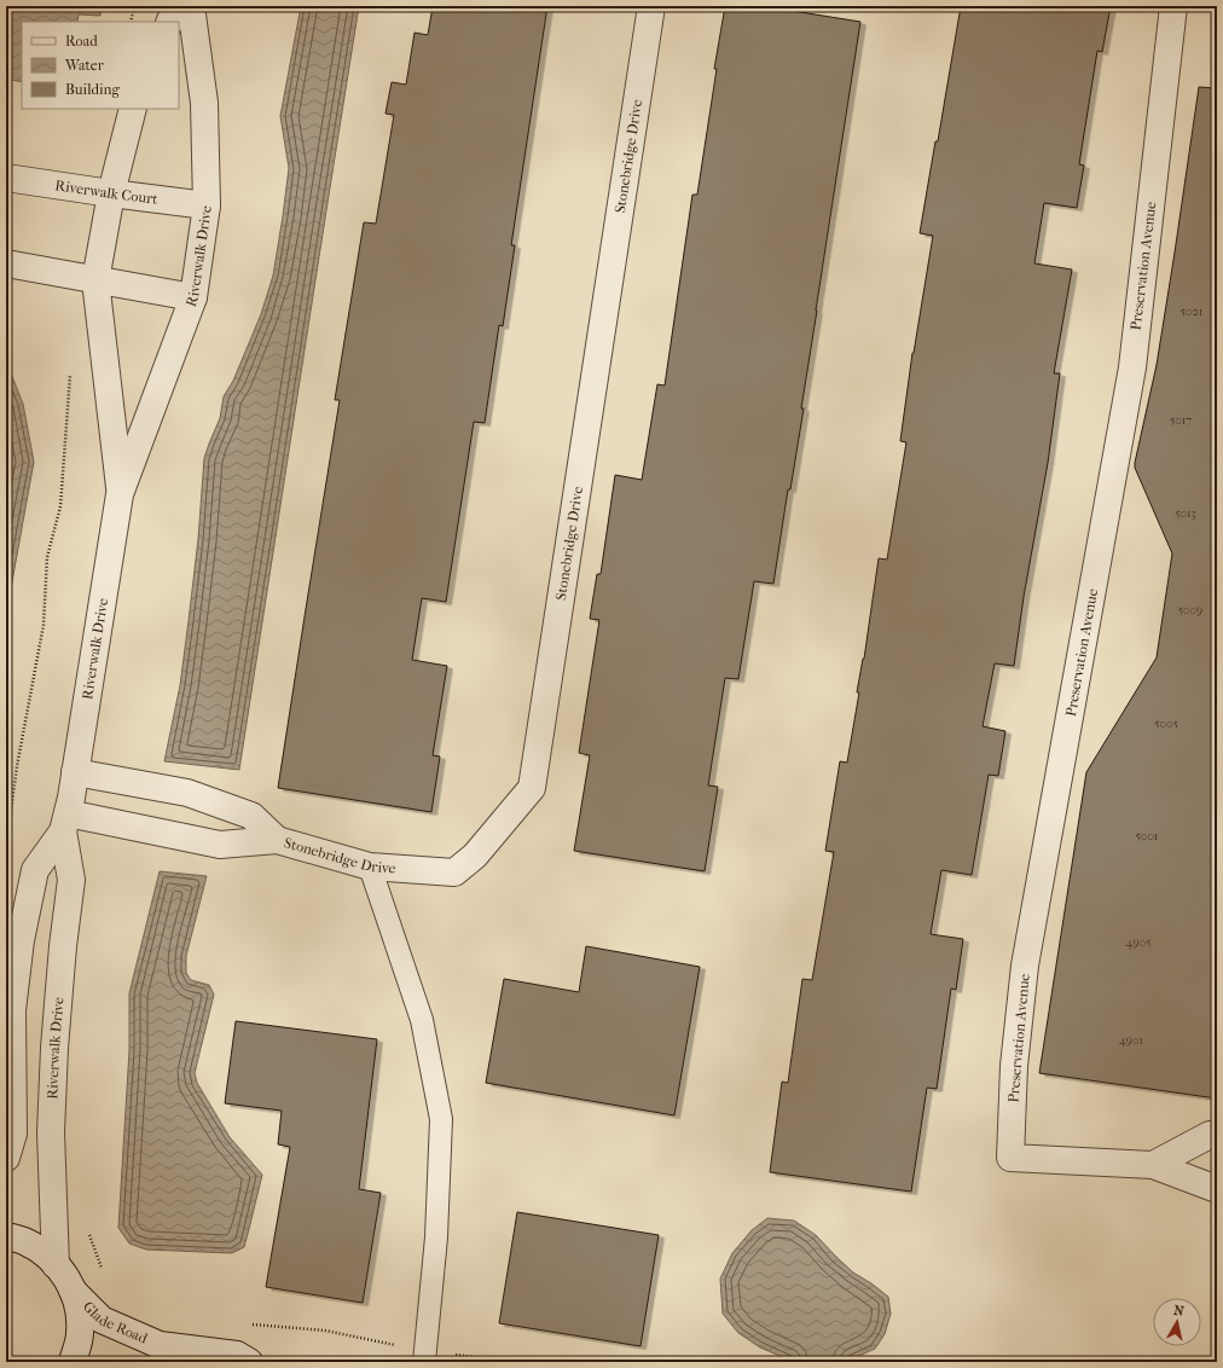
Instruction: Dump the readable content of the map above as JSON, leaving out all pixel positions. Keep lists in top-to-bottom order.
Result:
{
  "streets": {
    "street": [
      "Stonebridge Drive",
      "Riverwalk Court",
      "Riverwalk Drive",
      "Preservation Avenue",
      "Glade Road"
    ]
  },
  "crossings": [
    ["Stonebridge Drive", "Riverwalk Drive"],
    ["Riverwalk Court", "Riverwalk Drive"],
    ["Riverwalk Drive", "Glade Road"]
  ],
  "house_numbers": [
    "5021",
    "5017",
    "5013",
    "5009",
    "5005",
    "5001",
    "4905",
    "4901"
  ],
  "legend": ["Road", "Water", "Building"],
  "north": "top"
}
